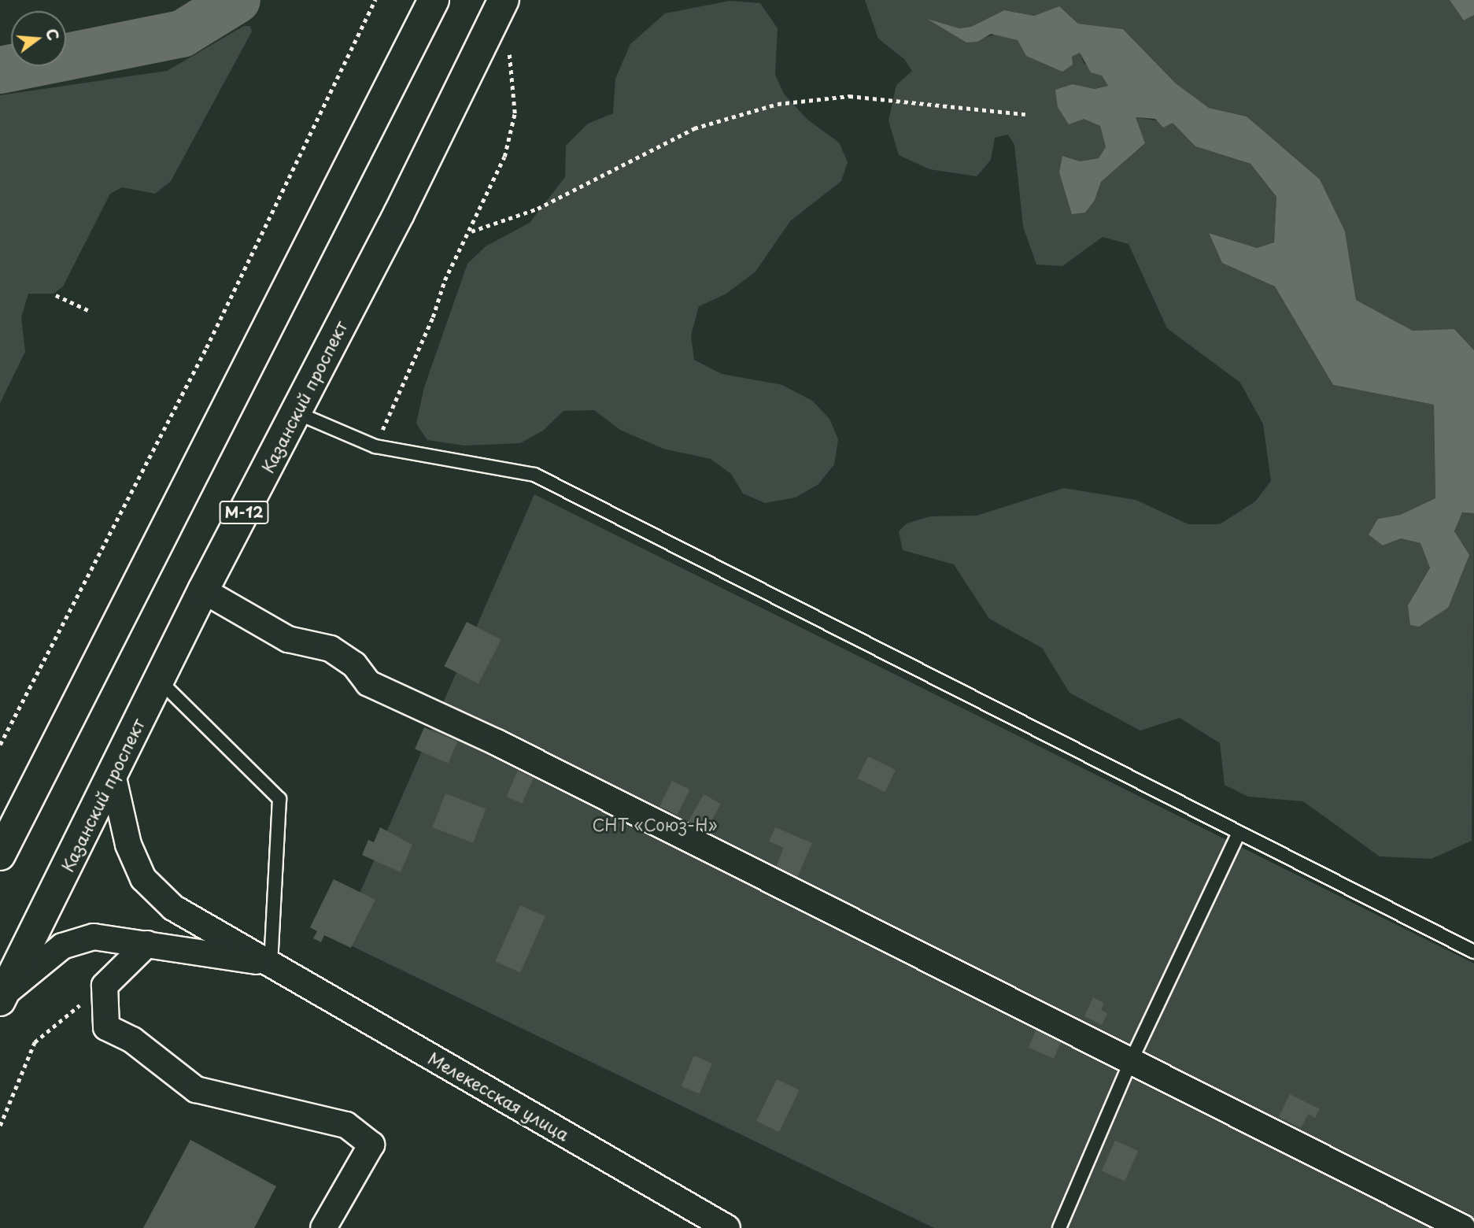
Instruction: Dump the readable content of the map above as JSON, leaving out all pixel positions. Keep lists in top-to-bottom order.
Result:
{
  "streets": {
    "main road": ["Казанский проспект", "М-12"],
    "street": ["Мелекесская улица"]
  },
  "crossings": [
    ["Казанский проспект", "Мелекесская улица"]
  ],
  "parks": ["СНТ «Союз-Н»"],
  "north": "right"
}
